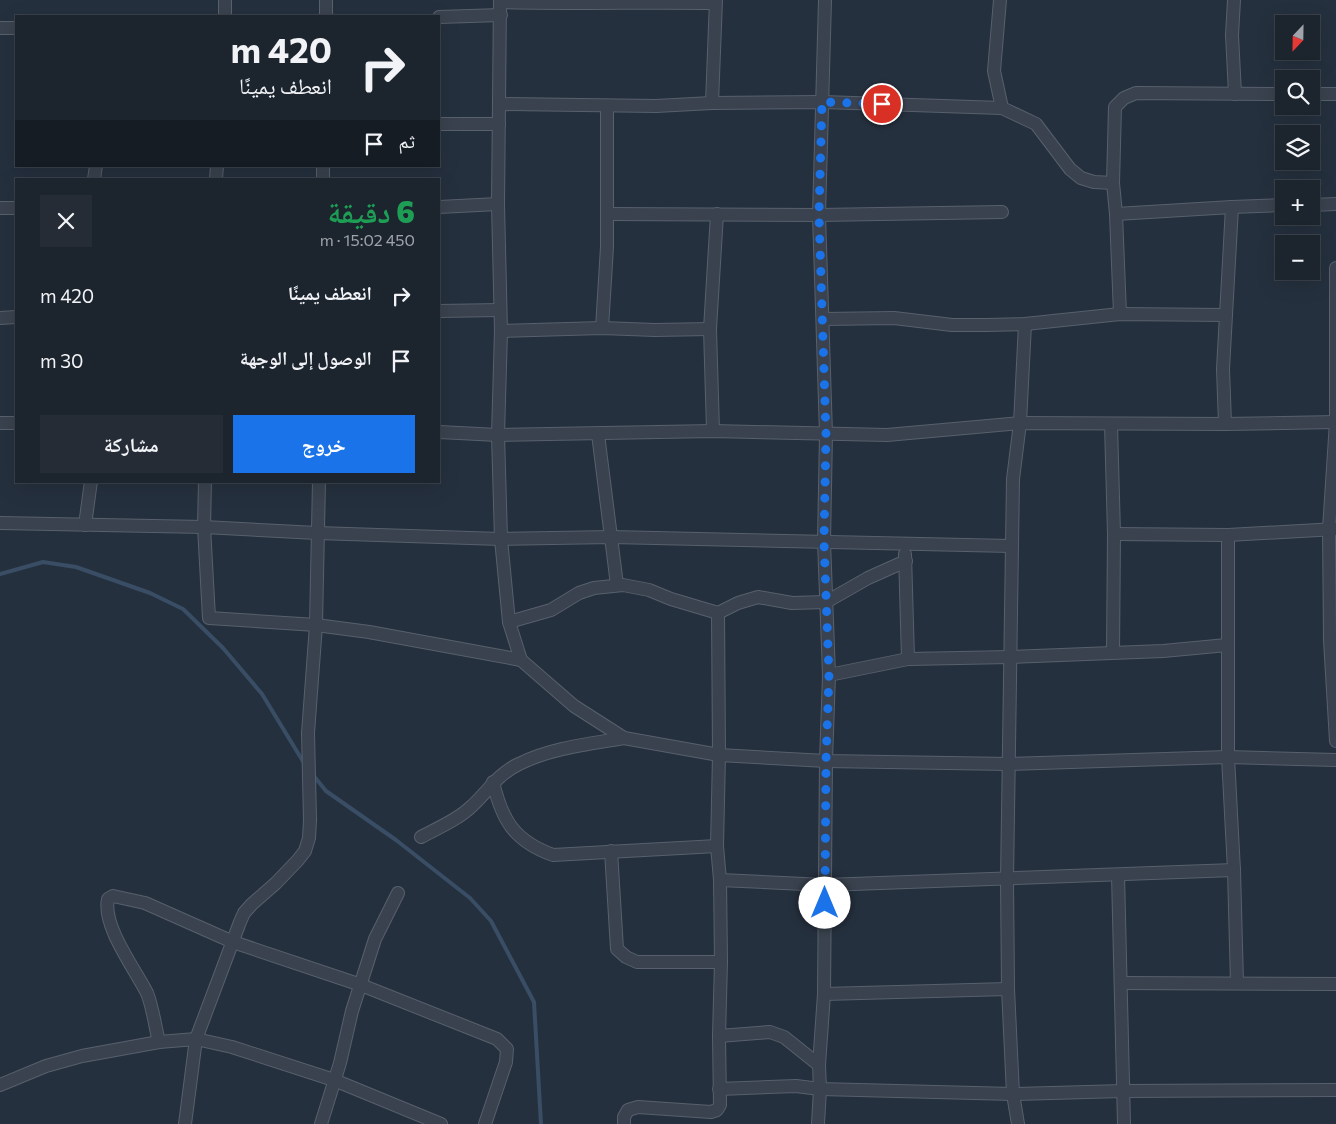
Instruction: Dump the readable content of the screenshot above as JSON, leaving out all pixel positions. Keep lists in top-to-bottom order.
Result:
{
  "north": "bottom",
  "page": {
    "map_buttons": ["+", "−"],
    "turn": ["420 m", "انعطف يمينًا"],
    "then": "ثم",
    "heading": ["6 دقيقة", "450 m · 15:02"],
    "list": [
      {
        "name": "انعطف يمينًا",
        "value": "420 m"
      },
      {
        "name": "الوصول إلى الوجهة",
        "value": "30 m"
      }
    ],
    "buttons": ["خروج", "مشاركة"]
  }
}
